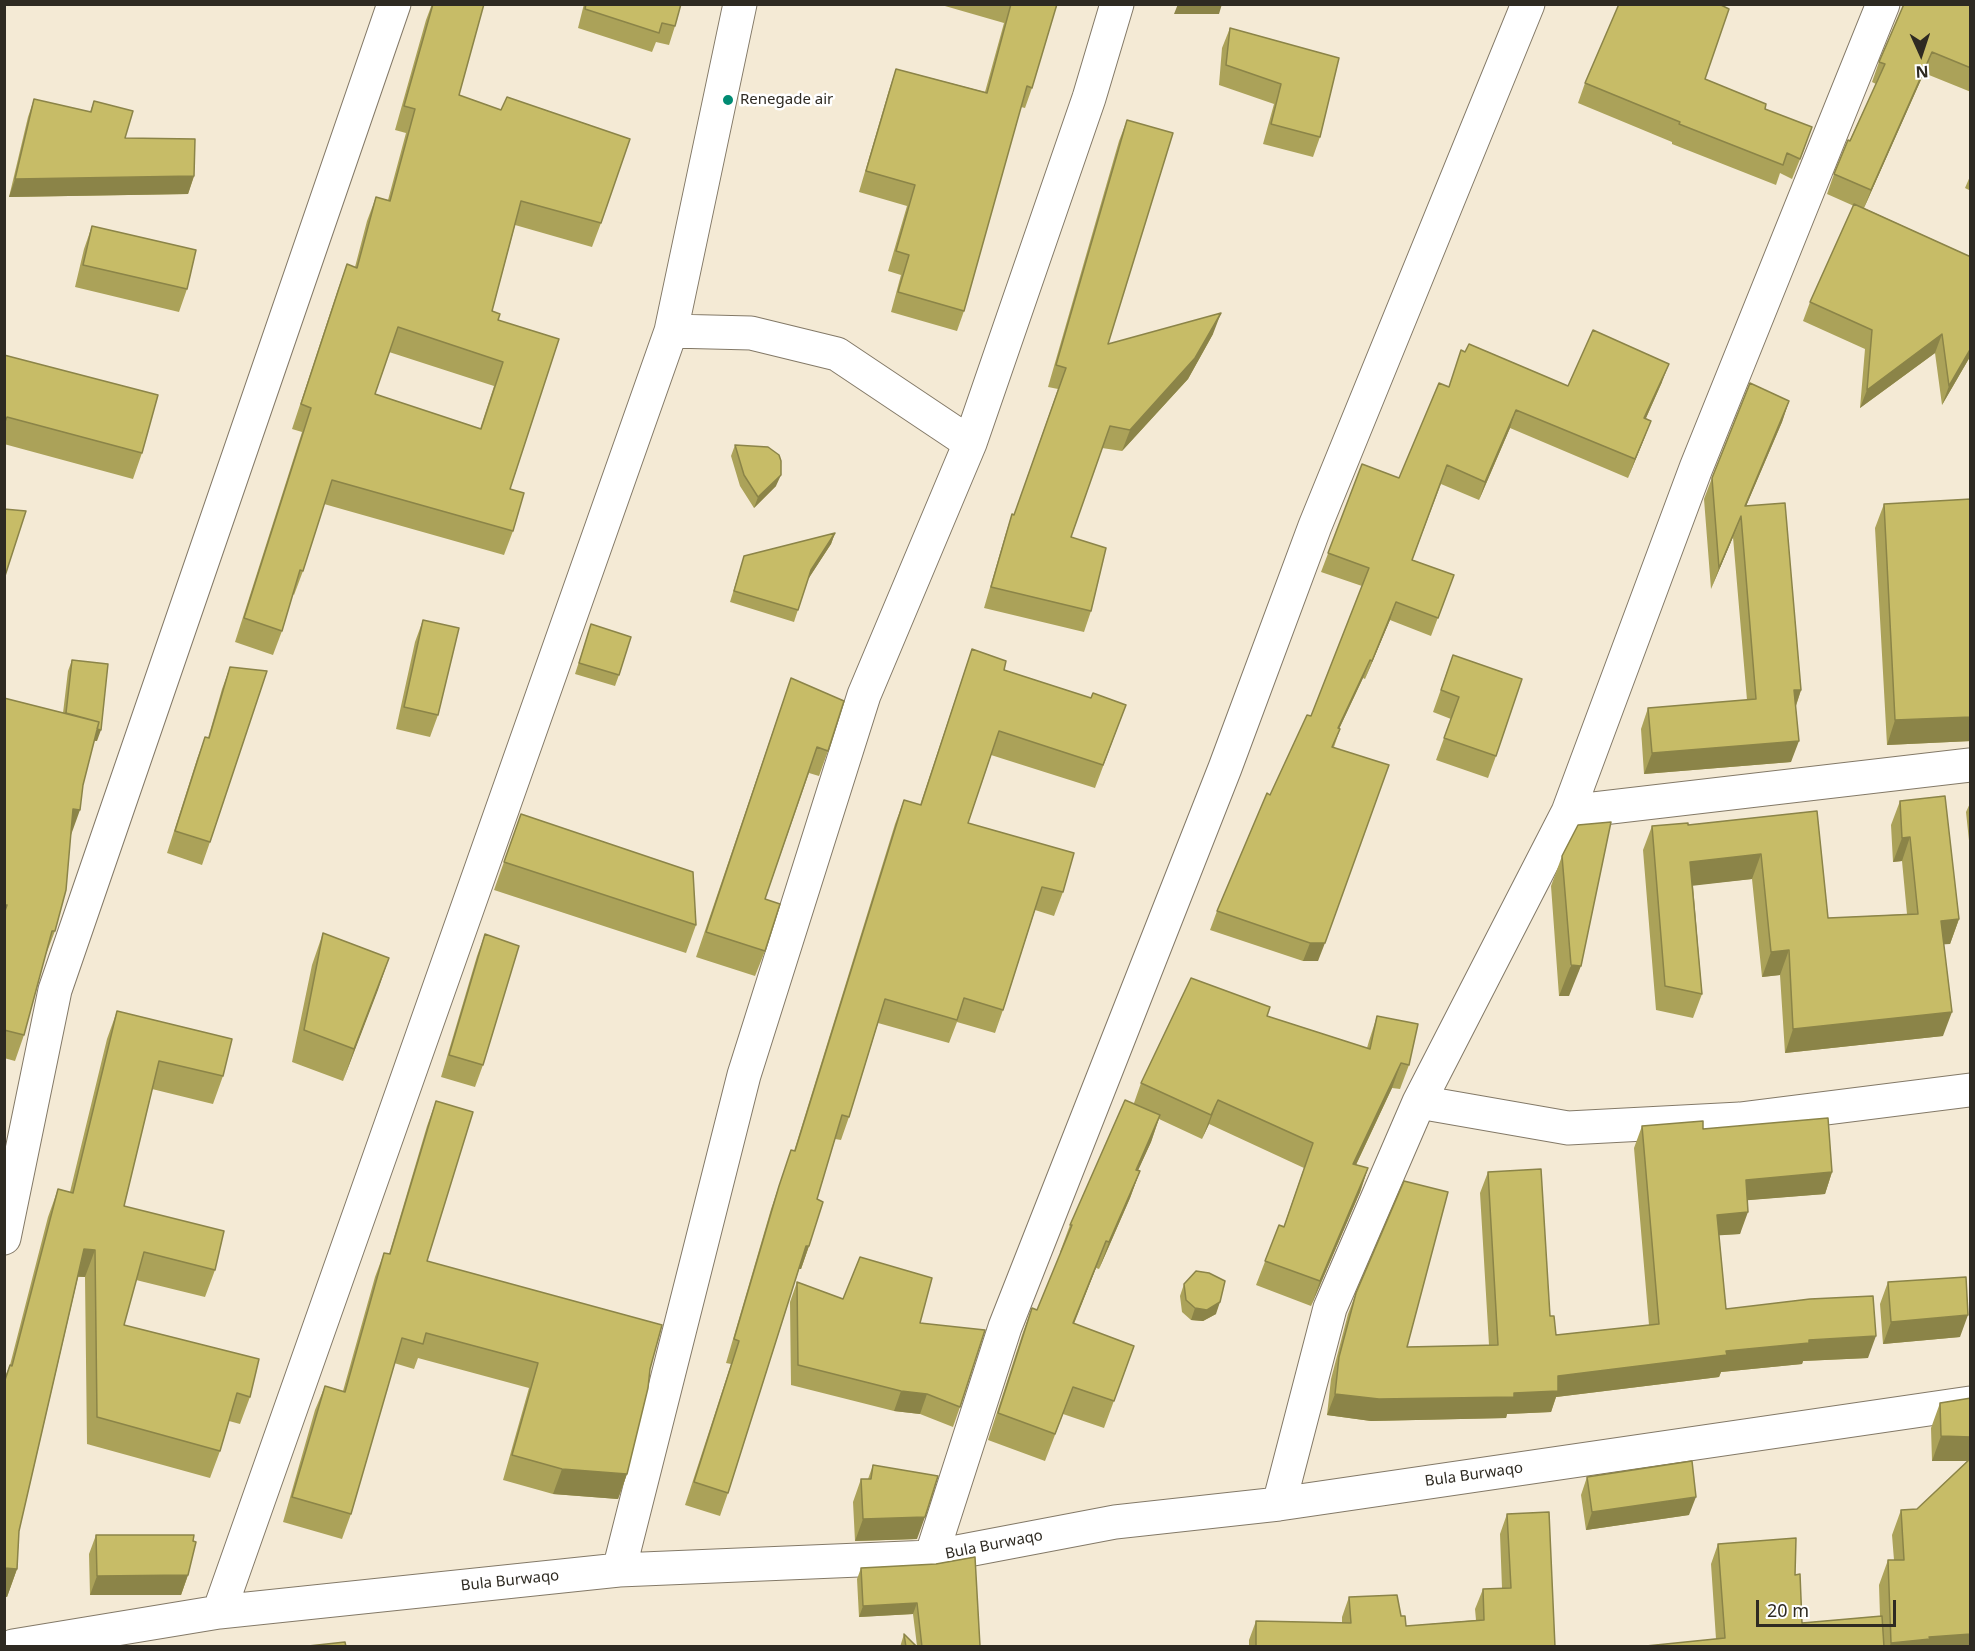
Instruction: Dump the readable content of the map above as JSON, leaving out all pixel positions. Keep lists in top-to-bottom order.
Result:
{
  "streets": {
    "street": ["Bula Burwaqo"]
  },
  "places": ["Renegade air"],
  "scale_bar": "20 m",
  "north": "bottom"
}
